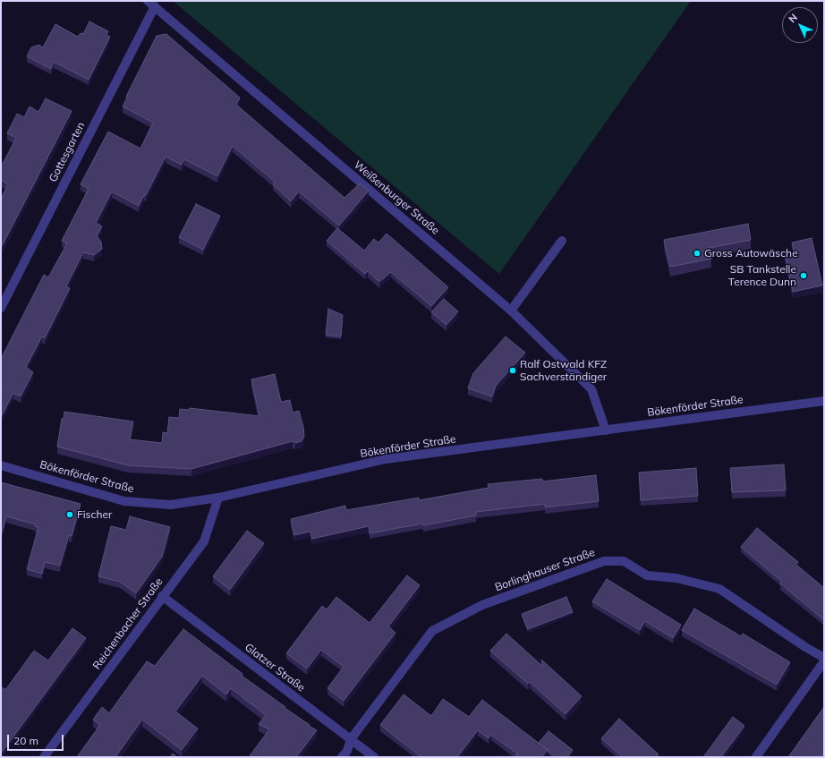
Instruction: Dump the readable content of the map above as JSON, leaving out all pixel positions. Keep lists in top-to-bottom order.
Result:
{
  "streets": {
    "street": [
      "Gottesgarten",
      "Weißenburger Straße",
      "Bökenförder Straße",
      "Borlinghauser Straße",
      "Reichenbacher Straße",
      "Glatzer Straße"
    ]
  },
  "crossings": [
    ["Gottesgarten", "Weißenburger Straße"],
    ["Weißenburger Straße", "Bökenförder Straße"],
    ["Bökenförder Straße", "Reichenbacher Straße"],
    ["Borlinghauser Straße", "Glatzer Straße"],
    ["Reichenbacher Straße", "Glatzer Straße"]
  ],
  "places": [
    "Gross Autowäsche",
    "SB Tankstelle Terence Dunn",
    "Ralf Ostwald KFZ Sachverständiger",
    "Fischer"
  ],
  "scale_bar": "20 m",
  "north": "top left"
}
